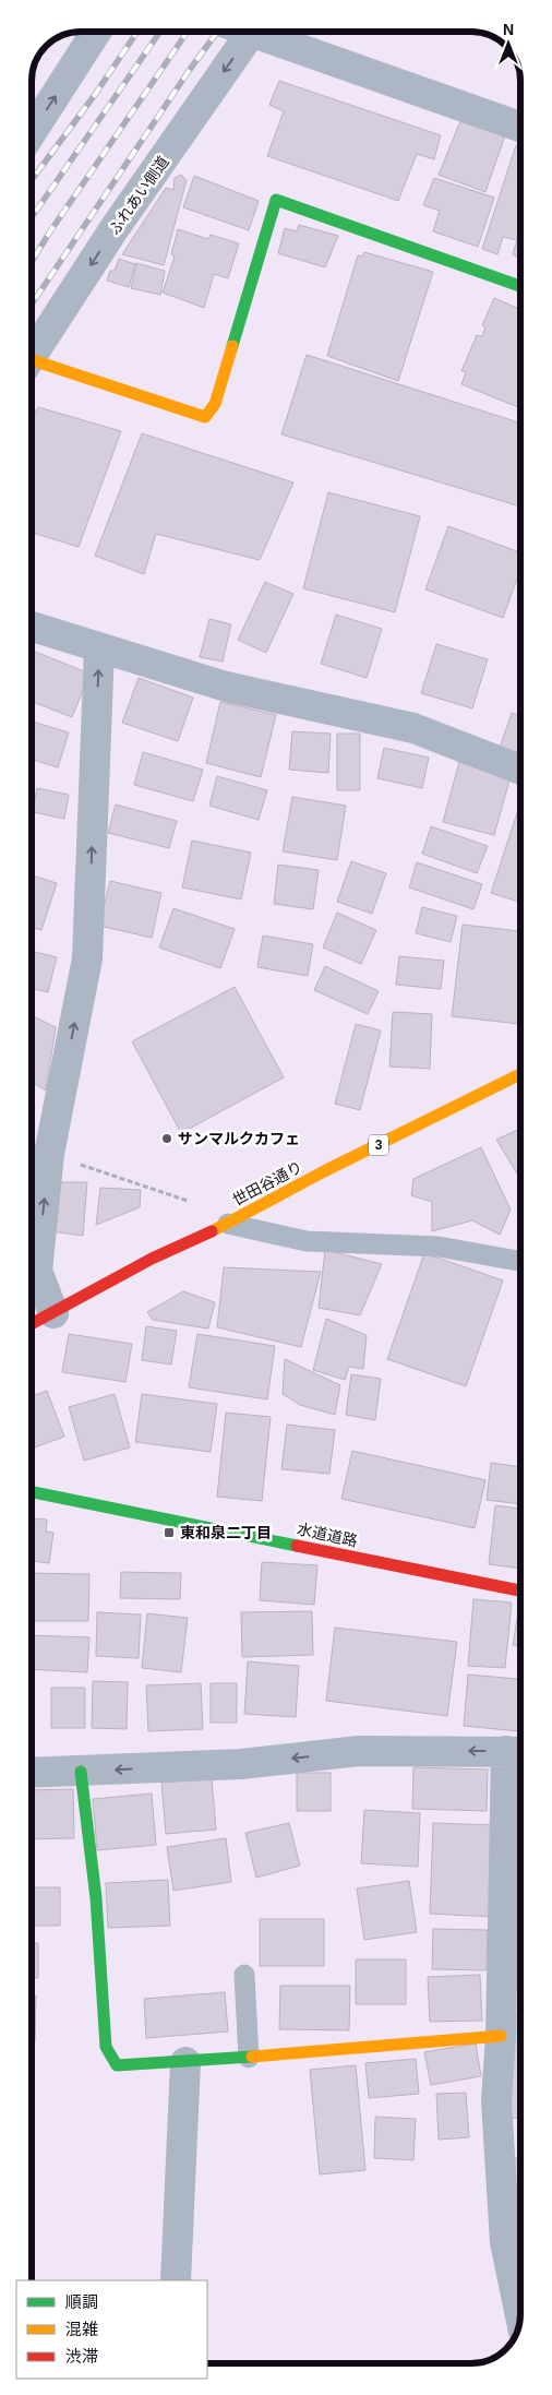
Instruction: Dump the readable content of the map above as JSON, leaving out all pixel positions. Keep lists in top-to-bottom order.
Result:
{
  "streets": {
    "street": [
      "ふれあい側道",
      "3",
      "世田谷通り",
      "水道道路"
    ]
  },
  "places": {
    "other": ["サンマルクカフェ"],
    "transit": ["東和泉二丁目"]
  },
  "legend": ["順調", "混雑", "渋滞"],
  "north": "top"
}
